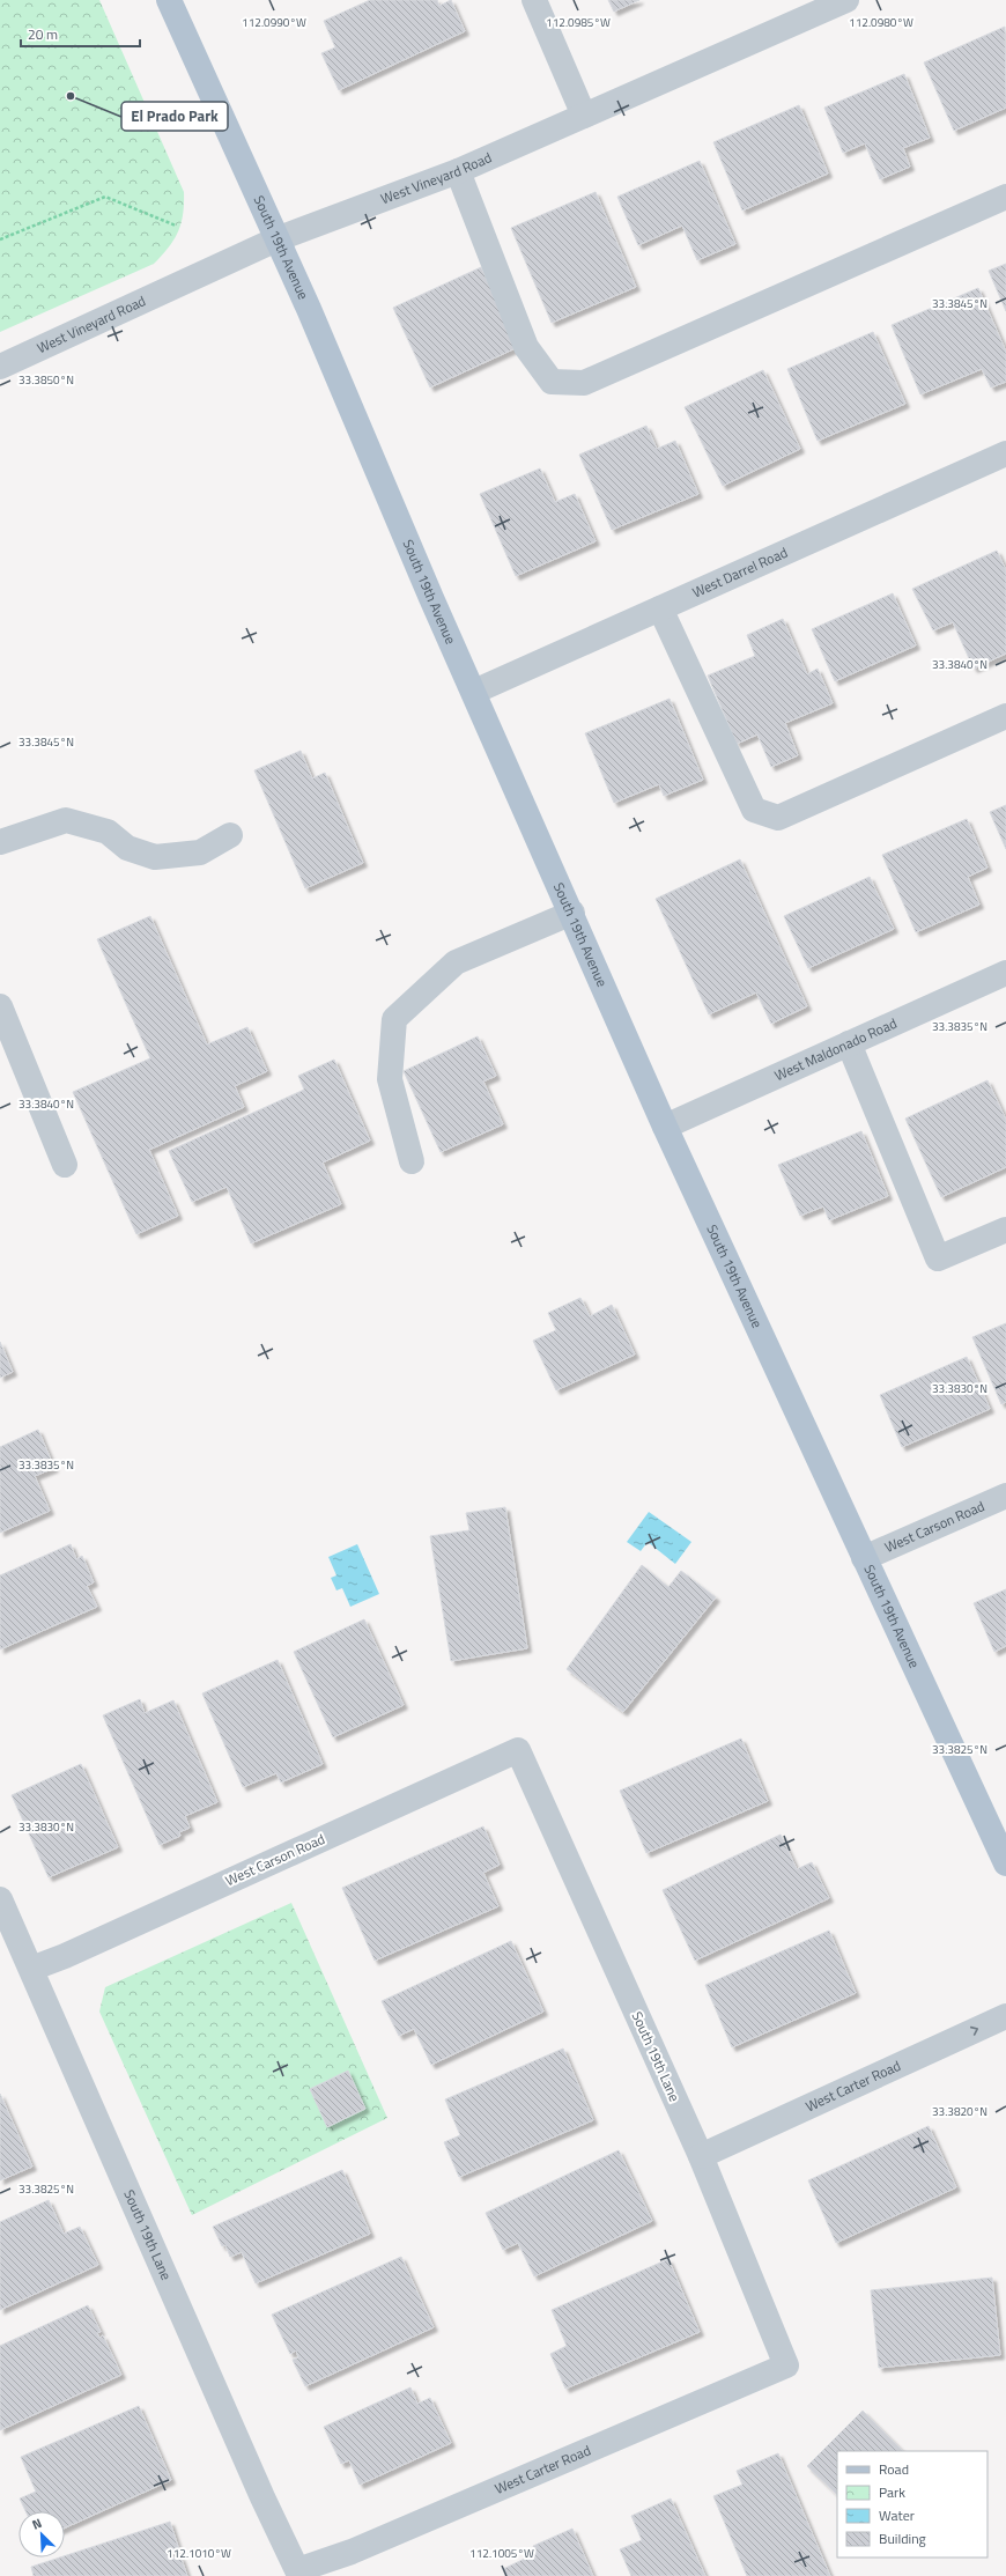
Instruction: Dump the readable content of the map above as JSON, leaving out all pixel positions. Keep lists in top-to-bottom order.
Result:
{
  "streets": {
    "main road": ["South 19th Avenue"],
    "street": [
      "West Vineyard Road",
      "West Darrel Road",
      "West Maldonado Road",
      "West Carson Road",
      "South 19th Lane",
      "West Carter Road"
    ]
  },
  "crossings": [
    ["West Vineyard Road", "South 19th Avenue"],
    ["South 19th Avenue", "West Darrel Road"],
    ["South 19th Avenue", "West Maldonado Road"],
    ["South 19th Avenue", "West Carson Road"],
    ["West Carson Road", "South 19th Lane"],
    ["South 19th Lane", "West Carter Road"]
  ],
  "one_way": ["West Carter Road"],
  "places": ["El Prado Park"],
  "legend": [
    "Road",
    "Park",
    "Water",
    "Building"
  ],
  "scale_bar": "20 m",
  "north": "top left",
  "coordinates": [
    "112.0990°W",
    "112.0980°W",
    "112.0985°W",
    "33.3845°N",
    "33.3850°N",
    "33.3840°N",
    "33.3835°N",
    "33.3830°N",
    "33.3825°N",
    "33.3820°N",
    "112.1010°W",
    "112.1005°W"
  ]
}
